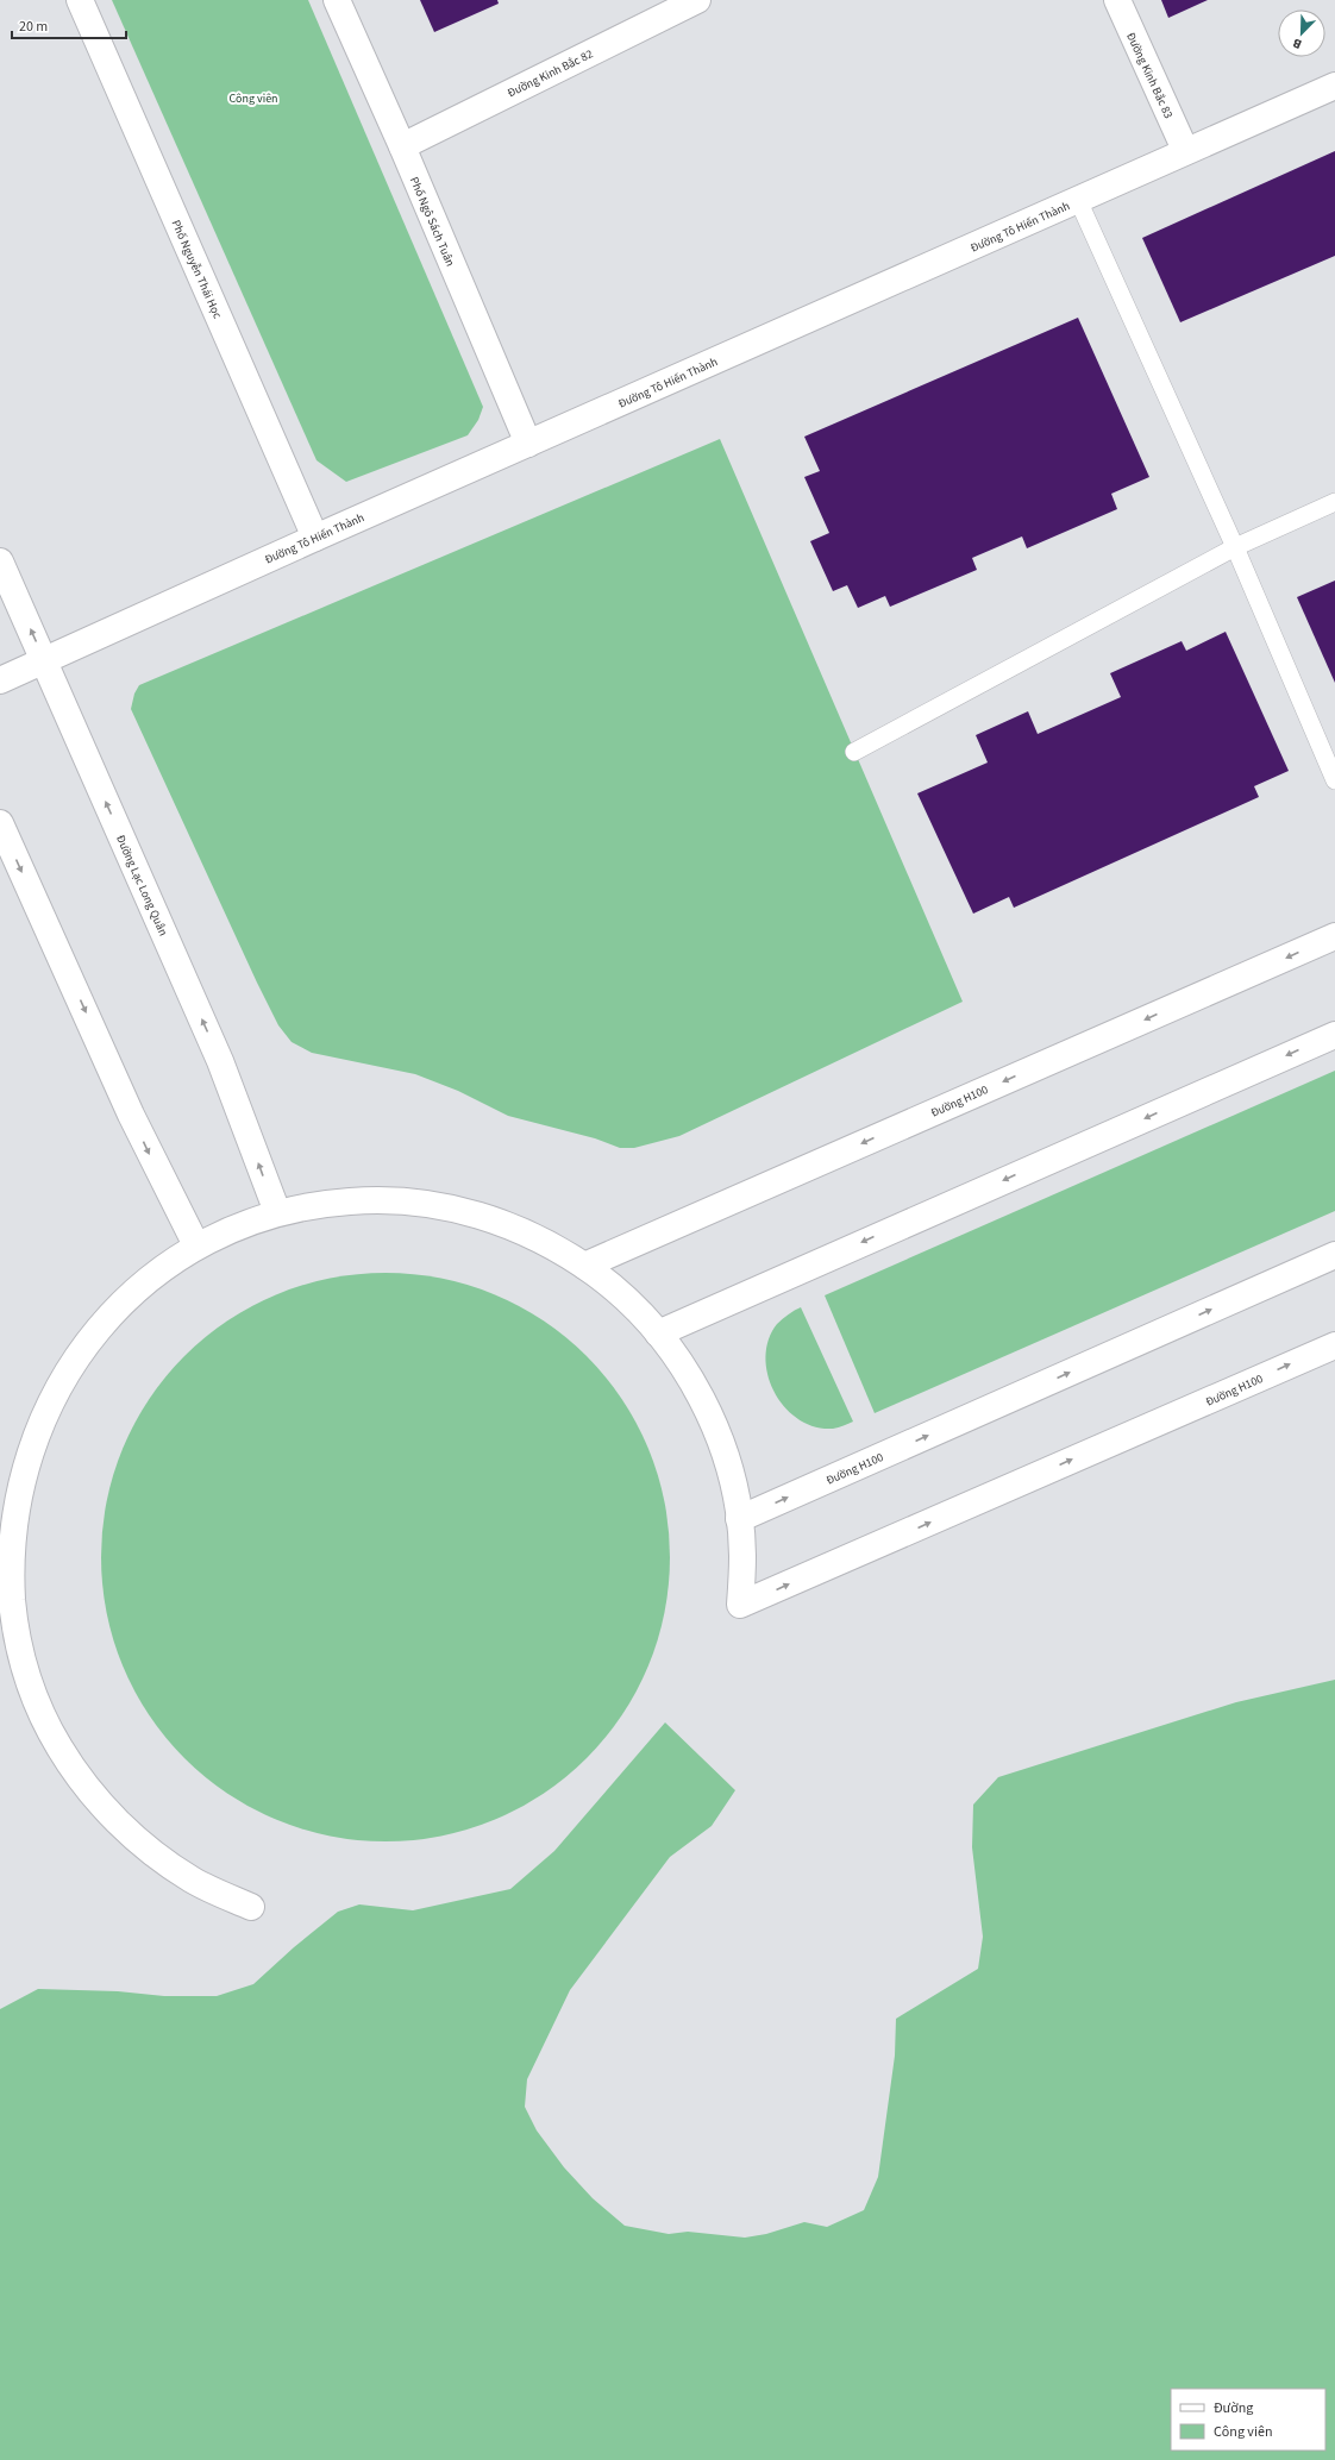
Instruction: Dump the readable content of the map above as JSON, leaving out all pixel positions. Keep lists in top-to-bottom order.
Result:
{
  "streets": {
    "main road": [
      "Đường Kinh Bắc 82",
      "Đường Kinh Bắc 83",
      "Phố Ngô Sách Tuân",
      "Đường Tô Hiến Thành",
      "Phố Nguyễn Thái Học",
      "Đường Lạc Long Quân",
      "Đường H100"
    ]
  },
  "crossings": [
    ["Đường Kinh Bắc 82", "Phố Ngô Sách Tuân"],
    ["Đường Kinh Bắc 83", "Đường Tô Hiến Thành"],
    ["Phố Ngô Sách Tuân", "Đường Tô Hiến Thành"],
    ["Đường Tô Hiến Thành", "Phố Nguyễn Thái Học"],
    ["Đường Tô Hiến Thành", "Đường Lạc Long Quân"]
  ],
  "parks": ["Công viên"],
  "legend": ["Đường", "Công viên"],
  "scale_bar": "20 m",
  "north": "bottom left"
}
